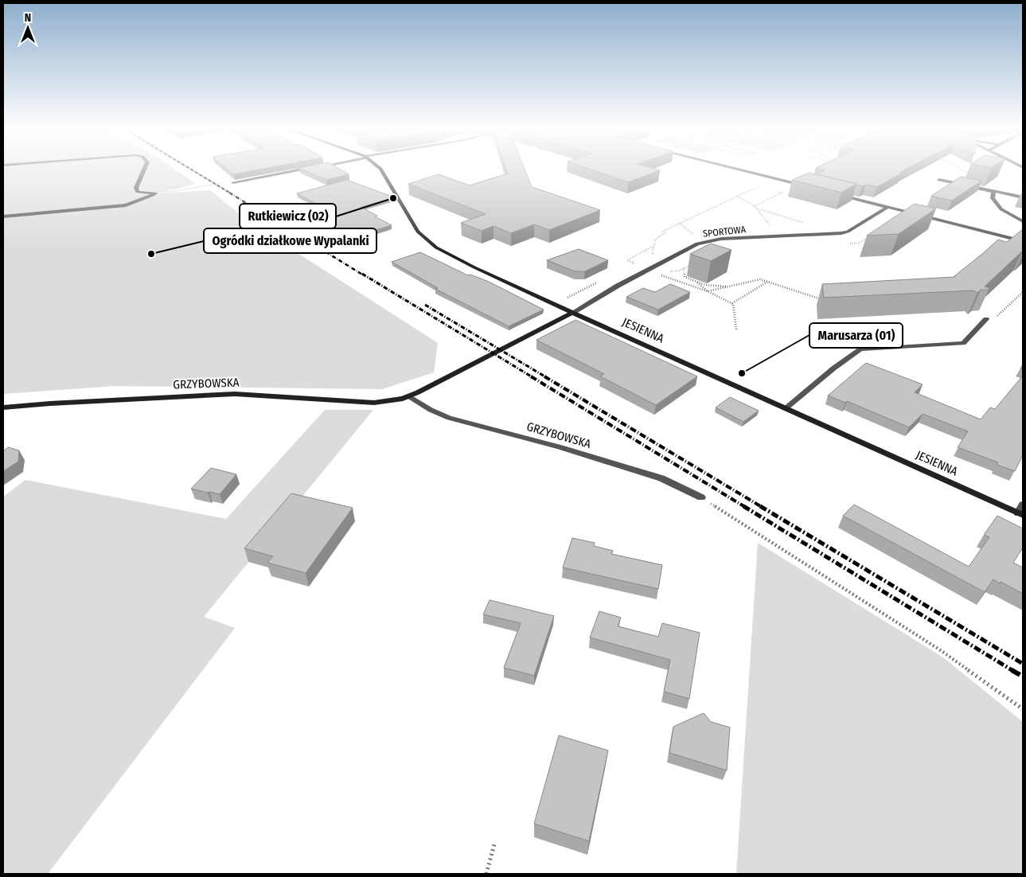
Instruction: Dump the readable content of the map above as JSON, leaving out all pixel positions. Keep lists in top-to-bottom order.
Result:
{
  "streets": {
    "street": ["SPORTOWA", "JESIENNA", "GRZYBOWSKA"]
  },
  "crossings": [
    ["SPORTOWA", "JESIENNA"],
    ["SPORTOWA", "GRZYBOWSKA"],
    ["JESIENNA", "GRZYBOWSKA"]
  ],
  "places": ["Rutkiewicz (02)", "Ogródki działkowe Wypalanki", "Marusarza (01)"],
  "north": "top"
}
